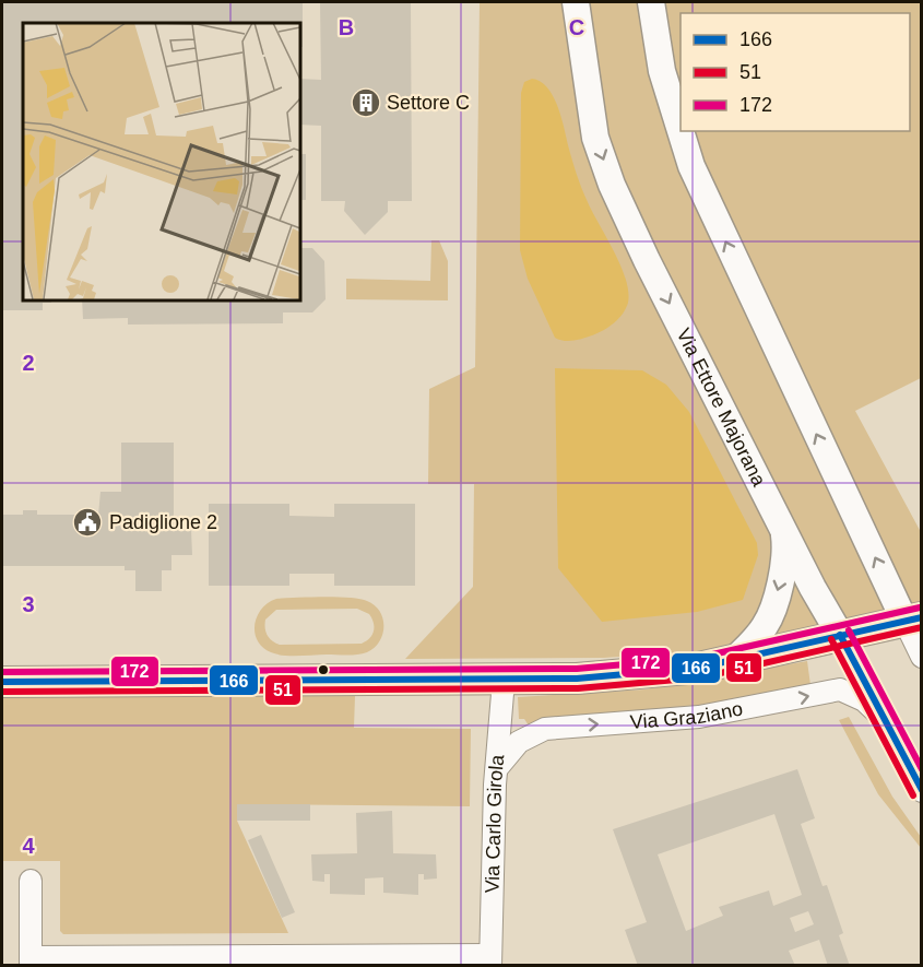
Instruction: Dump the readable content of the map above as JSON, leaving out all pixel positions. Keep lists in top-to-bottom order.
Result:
{
  "streets": {
    "street": ["Via Ettore Majorana", "Via Graziano", "Via Carlo Girola"]
  },
  "crossings": [
    ["Via Ettore Majorana", "Via Graziano"],
    ["Via Graziano", "Via Carlo Girola"]
  ],
  "one_way": ["Via Graziano"],
  "places": {
    "building": ["Settore C"],
    "public building": ["Padiglione 2"]
  },
  "lines": ["transit line 172", "transit line 166", "transit line 51"],
  "legend": ["166", "51", "172"],
  "grid": {
    "columns": ["B", "C"],
    "rows": ["2", "3", "4"]
  }
}
